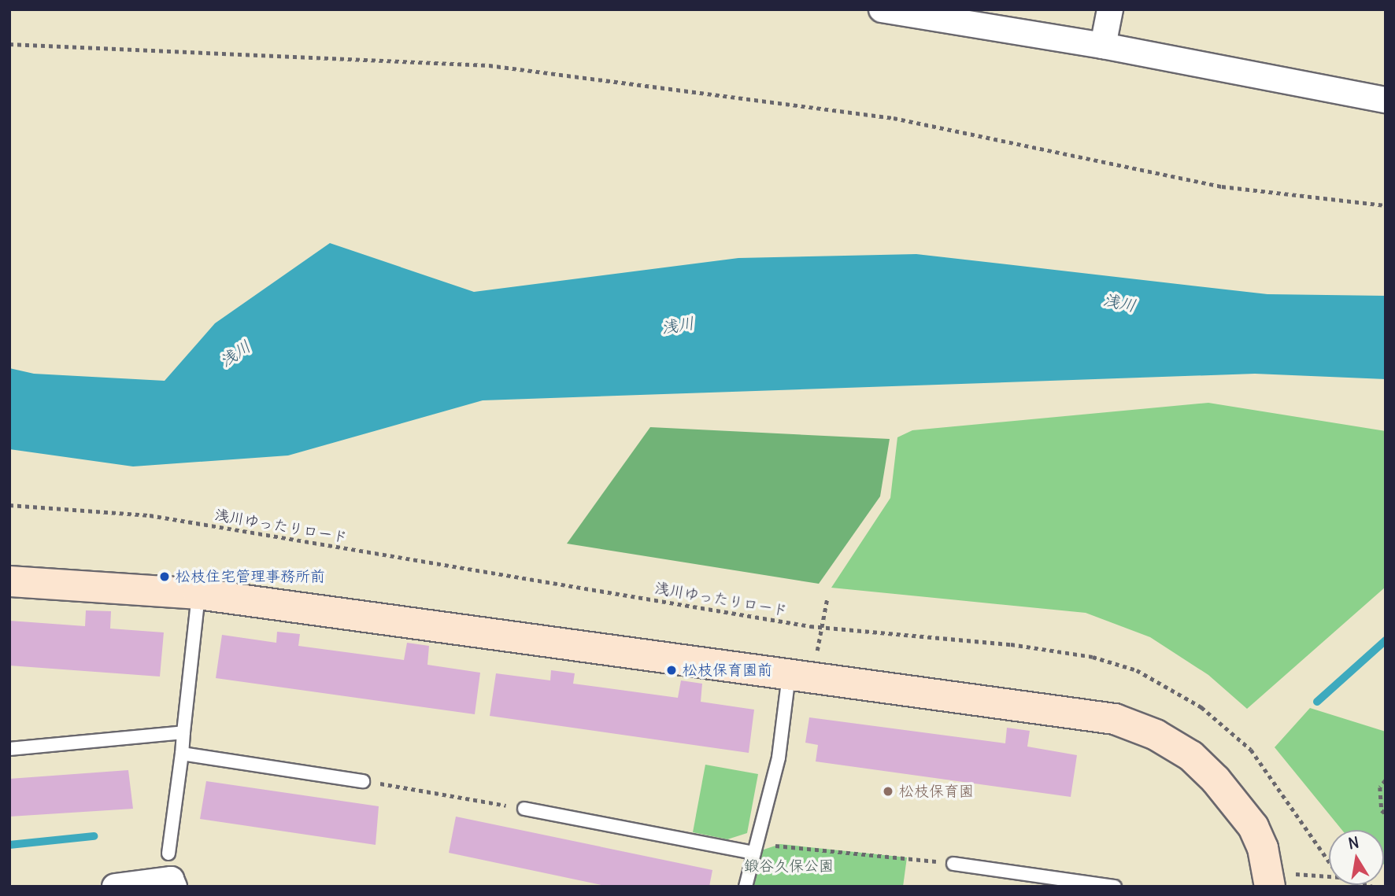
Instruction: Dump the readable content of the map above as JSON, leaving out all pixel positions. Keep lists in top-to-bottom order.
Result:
{
  "streets": {
    "path": ["浅川ゆったりロード"]
  },
  "water": ["浅川"],
  "parks": ["鍛谷久保公園"],
  "places": ["松枝住宅管理事務所前", "松枝保育園前", "松枝保育園"],
  "north": "top"
}
